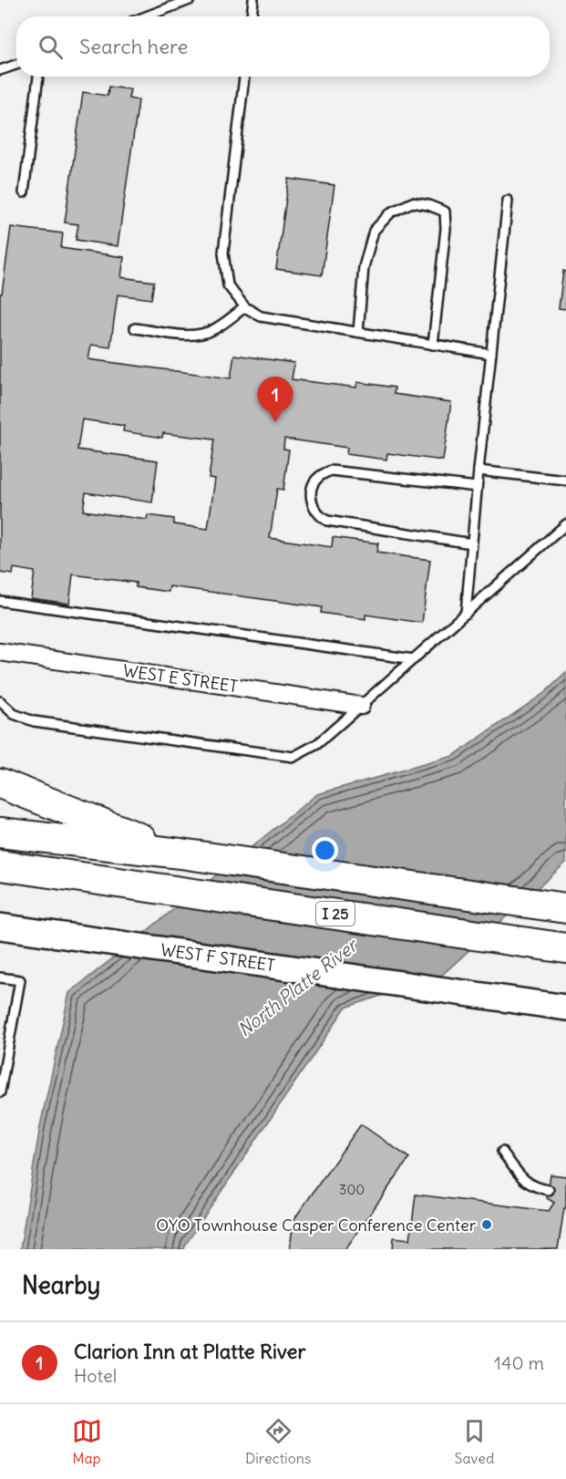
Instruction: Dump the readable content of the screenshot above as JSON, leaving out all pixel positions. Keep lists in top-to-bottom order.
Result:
{
  "streets": {
    "highway": ["I 25"],
    "main road": ["WEST F STREET"],
    "street": ["WEST E STREET"]
  },
  "water": ["North Platte River"],
  "places": ["OYO Townhouse Casper Conference Center"],
  "house_numbers": ["300"],
  "page": {
    "search": "Search here",
    "pins": "1",
    "heading": "Nearby",
    "list": [
      {
        "mark": "1",
        "name": "Clarion Inn at Platte River",
        "note": "Hotel",
        "value": "140 m"
      }
    ],
    "nav": ["Map", "Directions", "Saved"]
  }
}
